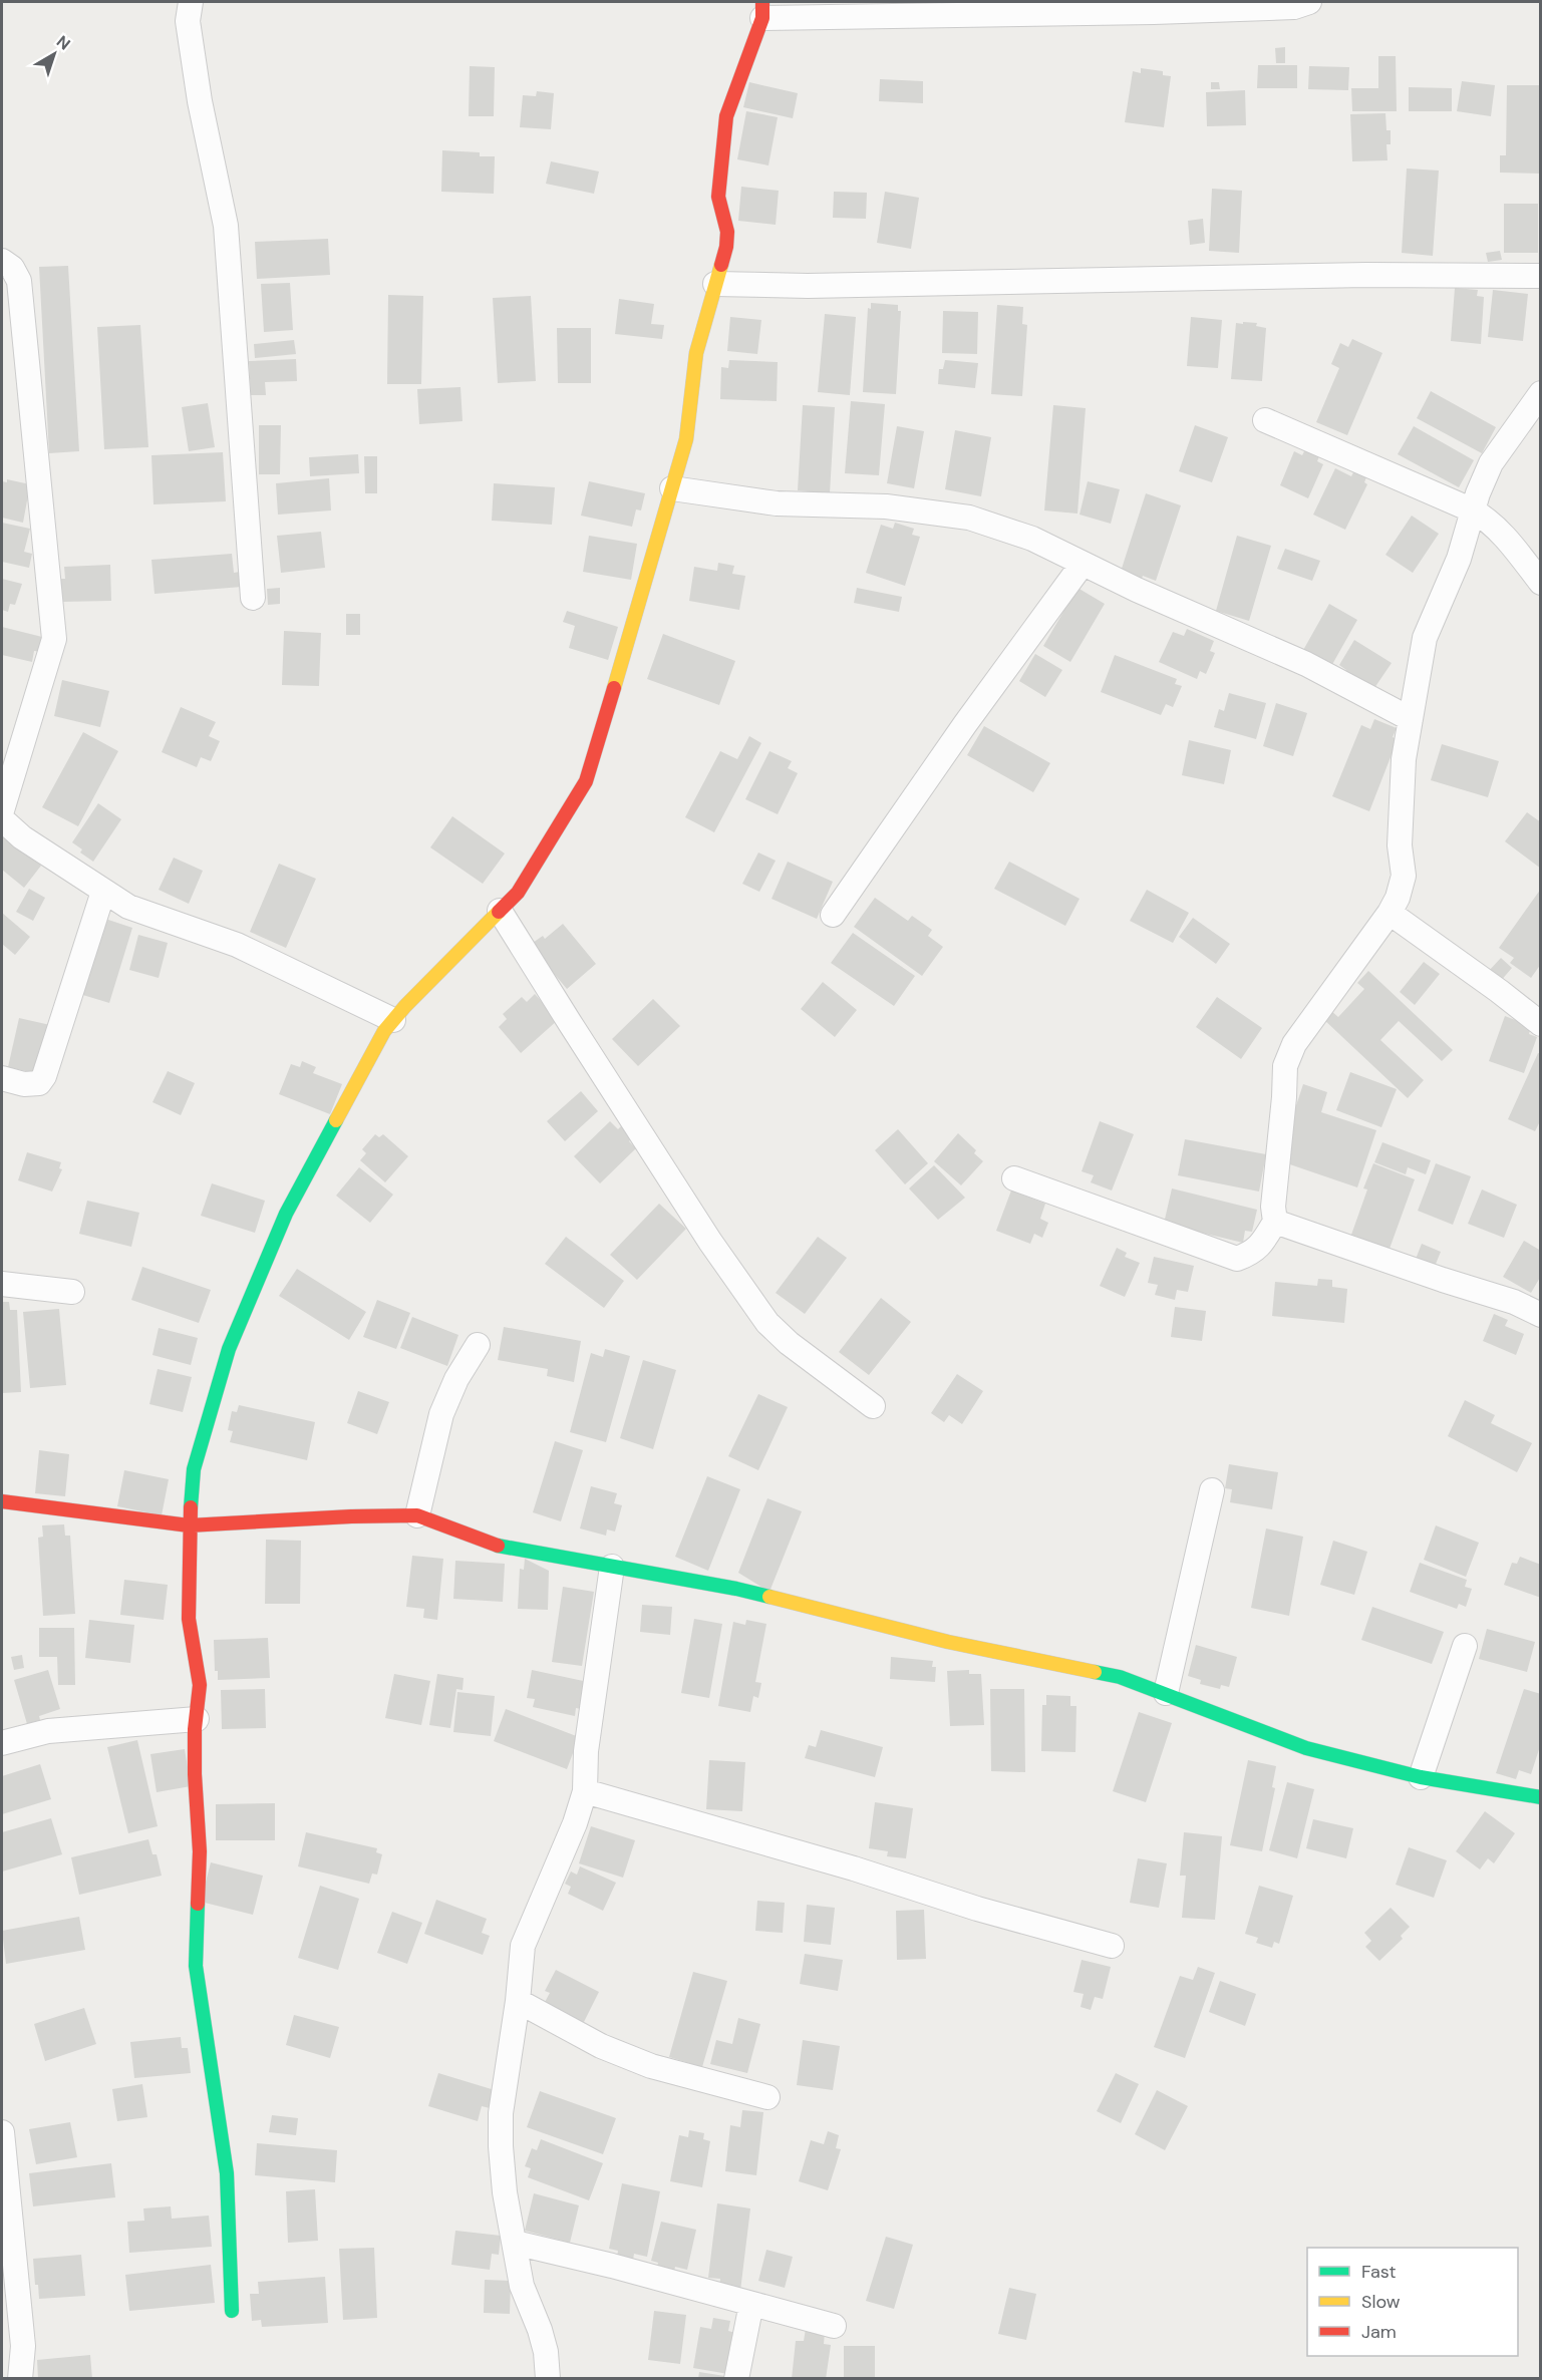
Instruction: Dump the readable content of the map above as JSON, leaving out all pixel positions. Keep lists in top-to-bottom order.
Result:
{
  "legend": ["Fast", "Slow", "Jam"],
  "north": "top right"
}
